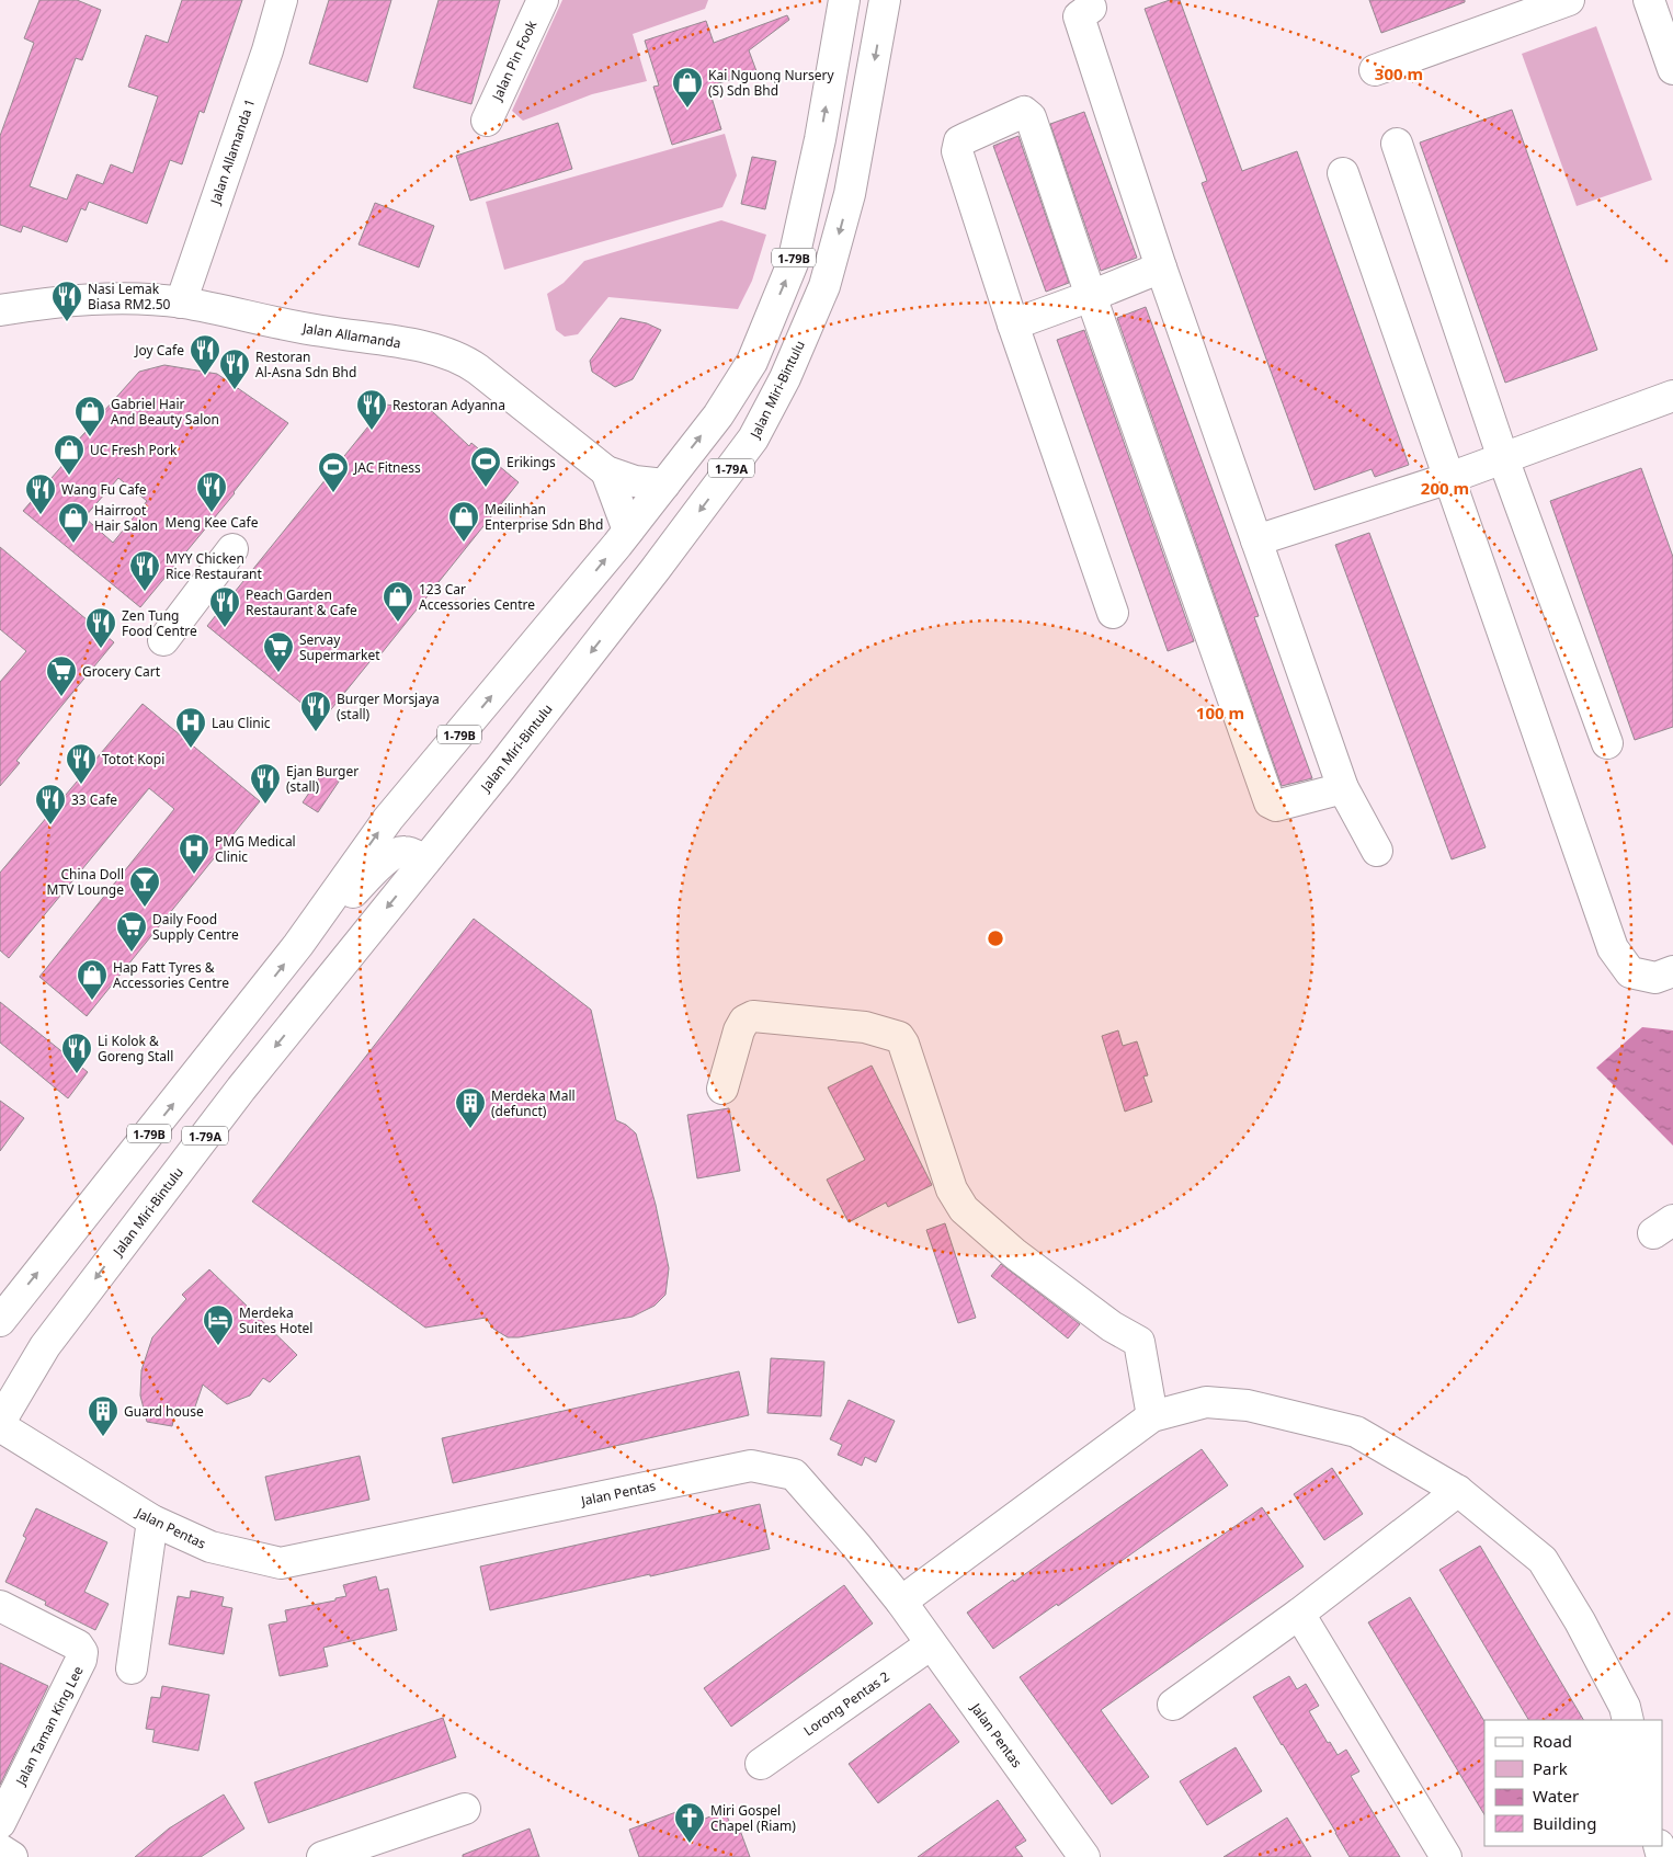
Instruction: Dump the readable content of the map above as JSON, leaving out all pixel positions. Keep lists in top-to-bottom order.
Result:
{
  "streets": {
    "main road": [
      "Jalan Pin Fook",
      "Jalan Allamanda 1",
      "1-79B",
      "Jalan Allamanda",
      "Jalan Miri-Bintulu",
      "1-79A",
      "Jalan Pentas",
      "Lorong Pentas 2",
      "Jalan Taman King Lee"
    ]
  },
  "crossings": [
    ["Jalan Allamanda 1", "Jalan Allamanda"],
    ["1-79B", "Jalan Allamanda"],
    ["Jalan Miri-Bintulu", "Jalan Pentas"],
    ["Jalan Pentas", "Lorong Pentas 2"]
  ],
  "places": {
    "shop": [
      "Kai Nguong Nursery (S) Sdn Bhd",
      "Gabriel Hair And Beauty Salon",
      "UC Fresh Pork",
      "Meilinhan Enterprise Sdn Bhd",
      "Hairroot Hair Salon",
      "123 Car Accessories Centre",
      "Hap Fatt Tyres & Accessories Centre"
    ],
    "restaurant": [
      "Nasi Lemak Biasa RM2.50",
      "Joy Cafe",
      "Restoran Al-Asna Sdn Bhd",
      "Restoran Adyanna",
      "Meng Kee Cafe",
      "Wang Fu Cafe",
      "MYY Chicken Rice Restaurant",
      "Peach Garden Restaurant & Cafe",
      "Zen Tung Food Centre",
      "Burger Morsjaya (stall)",
      "Totot Kopi",
      "Ejan Burger (stall)",
      "33 Cafe",
      "Li Kolok & Goreng Stall"
    ],
    "sports": ["Erikings", "JAC Fitness"],
    "supermarket": ["Servay Supermarket", "Grocery Cart", "Daily Food Supply Centre"],
    "hospital": ["Lau Clinic", "PMG Medical Clinic"],
    "bar": ["China Doll MTV Lounge"],
    "building": ["Merdeka Mall (defunct)", "Guard house"],
    "hotel": ["Merdeka Suites Hotel"],
    "church": ["Miri Gospel Chapel (Riam)"]
  },
  "legend": [
    "Road",
    "Park",
    "Water",
    "Building"
  ],
  "rings": ["300 m", "200 m", "100 m"]
}
